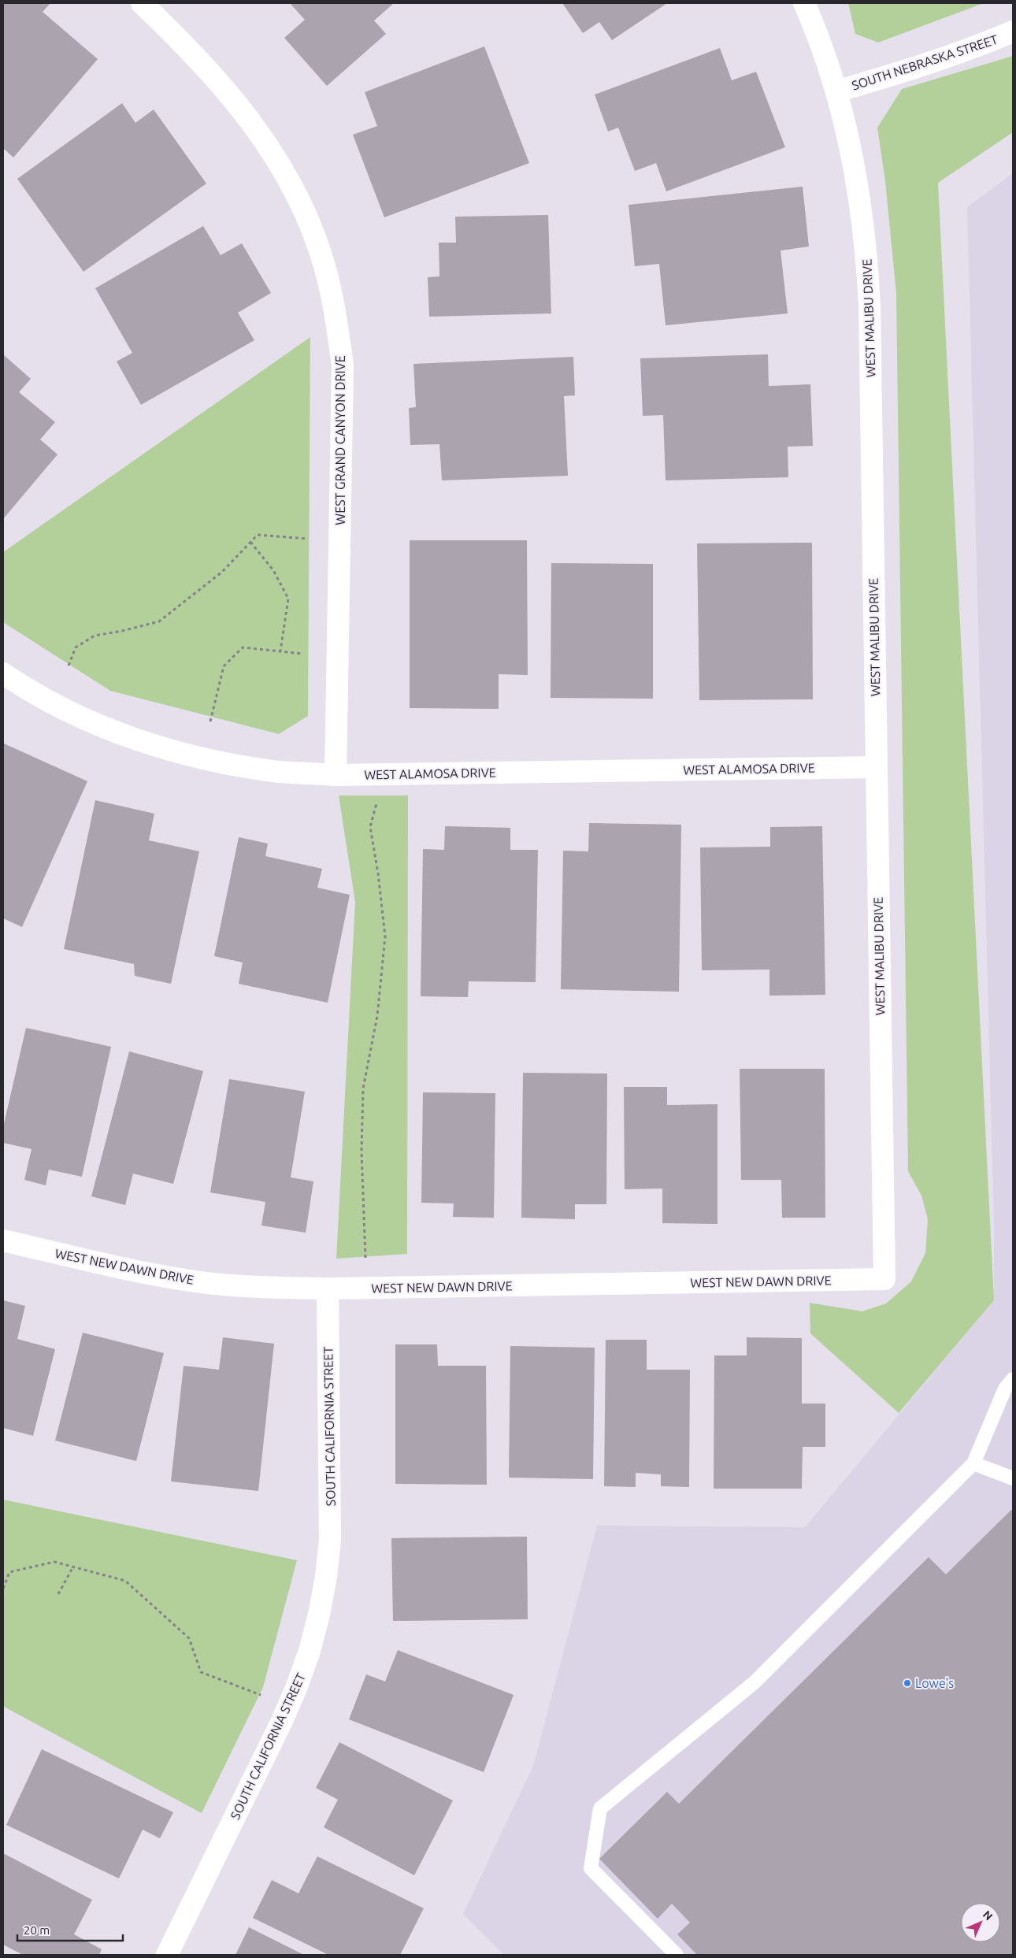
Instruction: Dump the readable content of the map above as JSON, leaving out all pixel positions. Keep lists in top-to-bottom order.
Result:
{
  "streets": {
    "street": [
      "SOUTH NEBRASKA STREET",
      "WEST MALIBU DRIVE",
      "WEST GRAND CANYON DRIVE",
      "WEST ALAMOSA DRIVE",
      "WEST NEW DAWN DRIVE",
      "SOUTH CALIFORNIA STREET"
    ]
  },
  "crossings": [
    ["SOUTH NEBRASKA STREET", "WEST MALIBU DRIVE"],
    ["WEST MALIBU DRIVE", "WEST ALAMOSA DRIVE"],
    ["WEST MALIBU DRIVE", "WEST NEW DAWN DRIVE"],
    ["WEST GRAND CANYON DRIVE", "WEST ALAMOSA DRIVE"],
    ["WEST NEW DAWN DRIVE", "SOUTH CALIFORNIA STREET"]
  ],
  "places": ["Lowe's"],
  "scale_bar": "20 m",
  "north": "top right"
}
